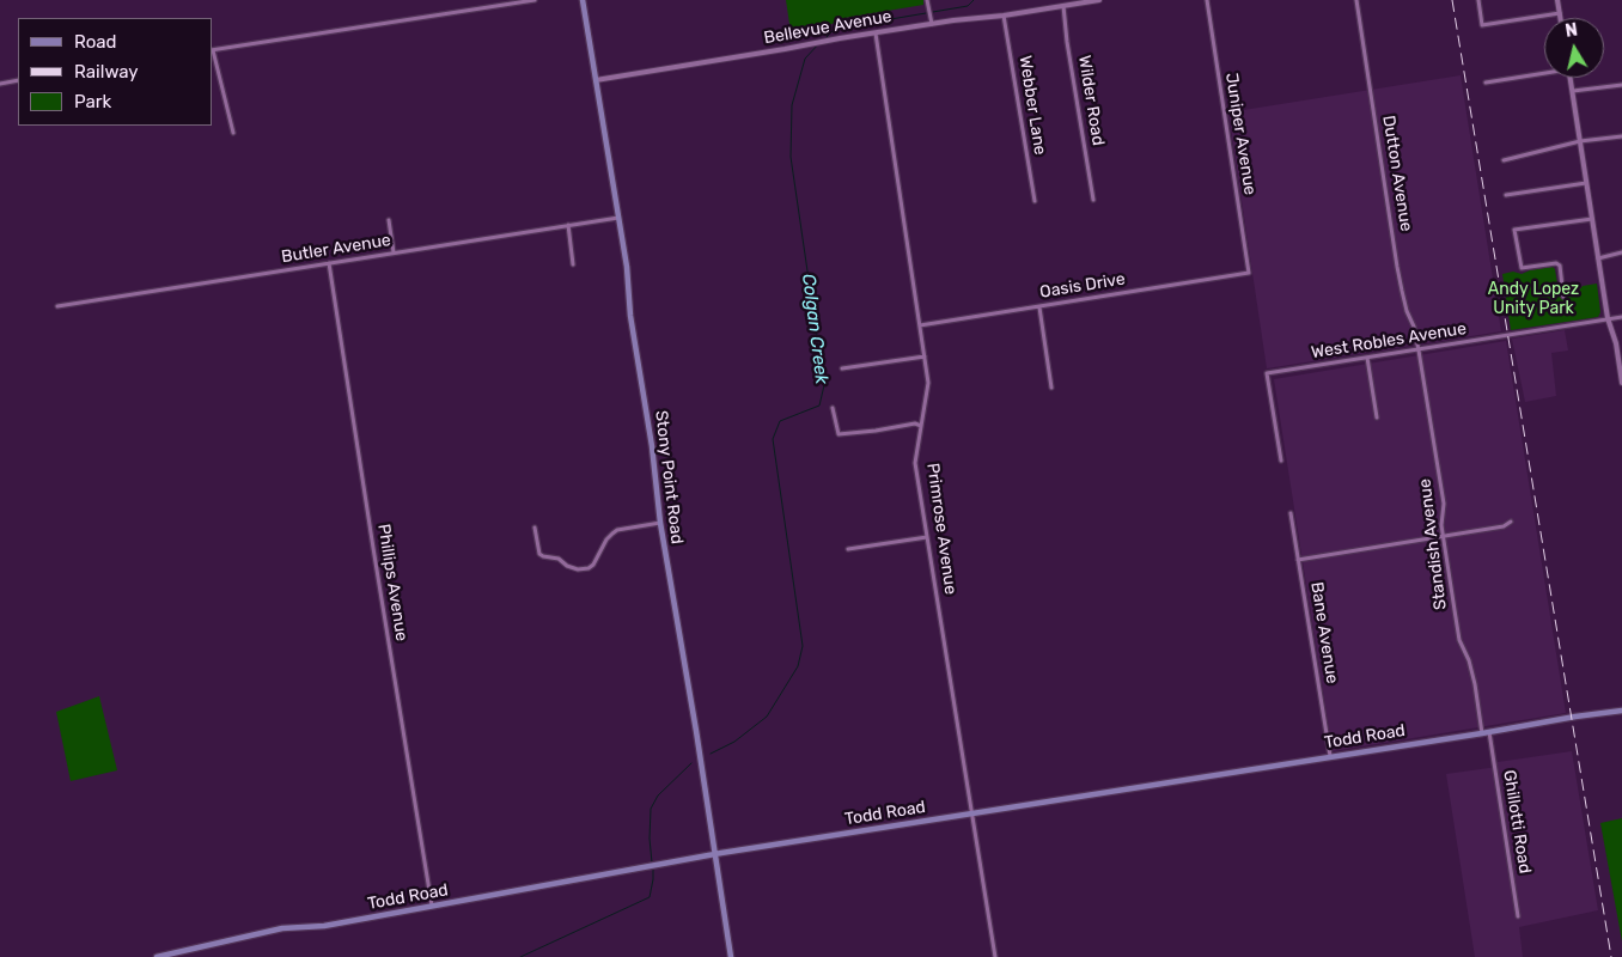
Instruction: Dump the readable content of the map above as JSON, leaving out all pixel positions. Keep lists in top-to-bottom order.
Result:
{
  "streets": {
    "main road": ["Stony Point Road", "Todd Road"],
    "street": [
      "Bellevue Avenue",
      "Wilder Road",
      "Webber Lane",
      "Juniper Avenue",
      "Dutton Avenue",
      "Butler Avenue",
      "Oasis Drive",
      "West Robles Avenue",
      "Primrose Avenue",
      "Standish Avenue",
      "Phillips Avenue",
      "Bane Avenue",
      "Ghillotti Road"
    ]
  },
  "crossings": [
    ["Bellevue Avenue", "Wilder Road"],
    ["Bellevue Avenue", "Webber Lane"],
    ["Bellevue Avenue", "Stony Point Road"],
    ["Bellevue Avenue", "Primrose Avenue"],
    ["Juniper Avenue", "Oasis Drive"],
    ["Dutton Avenue", "West Robles Avenue"],
    ["Dutton Avenue", "Standish Avenue"],
    ["Butler Avenue", "Stony Point Road"],
    ["Butler Avenue", "Phillips Avenue"],
    ["Oasis Drive", "Primrose Avenue"],
    ["West Robles Avenue", "Standish Avenue"],
    ["Stony Point Road", "Todd Road"],
    ["Primrose Avenue", "Todd Road"],
    ["Standish Avenue", "Todd Road"],
    ["Standish Avenue", "Ghillotti Road"],
    ["Phillips Avenue", "Todd Road"],
    ["Bane Avenue", "Todd Road"],
    ["Todd Road", "Ghillotti Road"]
  ],
  "water": ["Colgan Creek"],
  "parks": ["Andy Lopez Unity Park"],
  "legend": ["Road", "Railway", "Park"],
  "north": "top"
}
